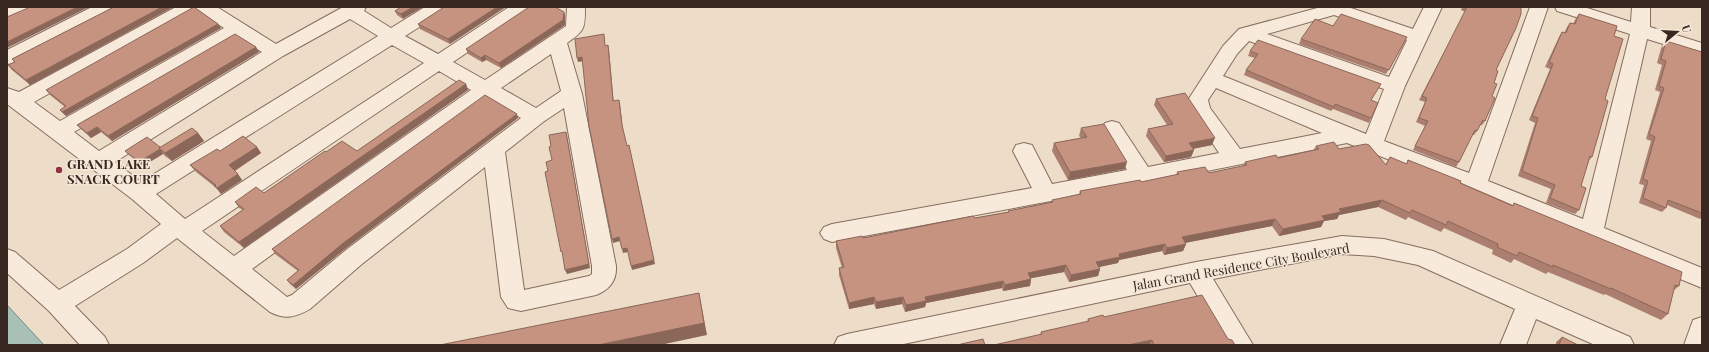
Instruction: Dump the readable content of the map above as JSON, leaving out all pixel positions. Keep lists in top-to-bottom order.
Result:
{
  "streets": {
    "street": ["Jalan Grand Residence City Boulevard"]
  },
  "places": ["GRAND LAKE SNACK COURT"],
  "north": "right"
}
